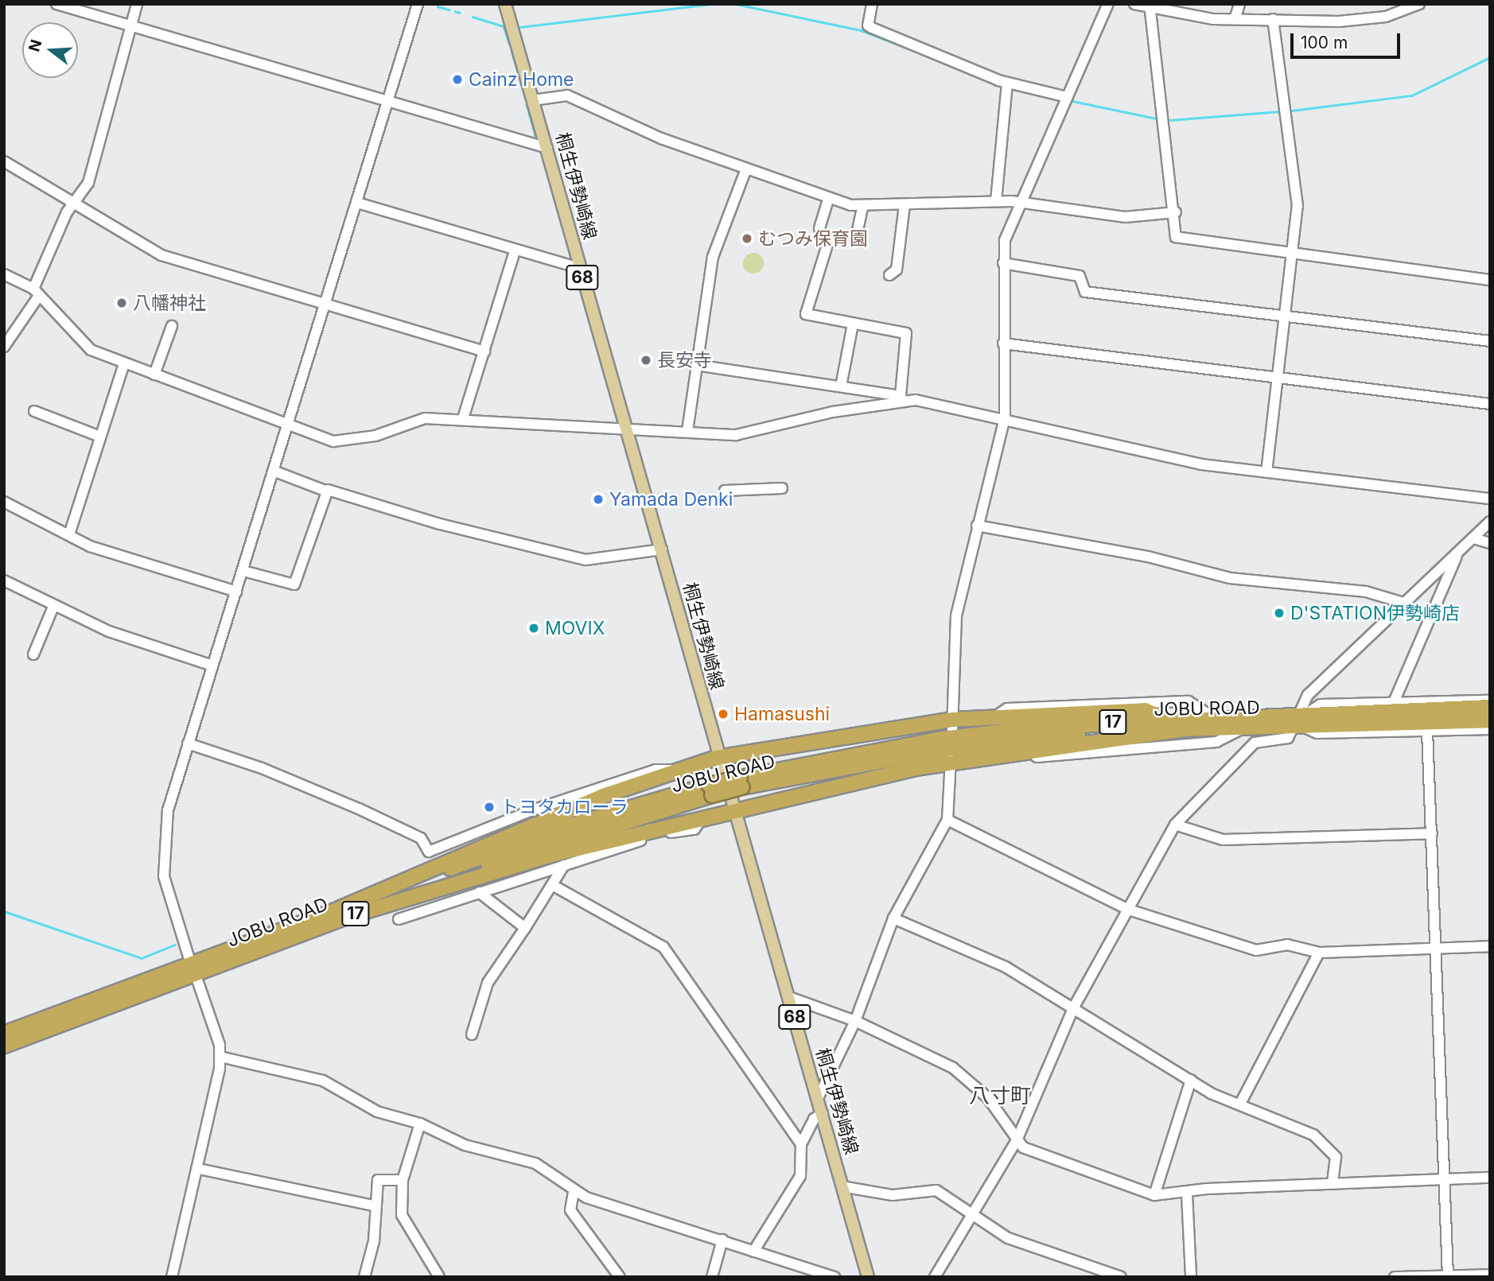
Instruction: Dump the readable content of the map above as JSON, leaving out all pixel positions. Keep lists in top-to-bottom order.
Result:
{
  "streets": {
    "highway": ["JOBU ROAD", "17"],
    "main road": ["桐生伊勢崎線", "68"]
  },
  "districts": ["八寸町"],
  "places": [
    "Cainz Home",
    "むつみ保育園",
    "八幡神社",
    "長安寺",
    "Yamada Denki",
    "D'STATION伊勢崎店",
    "MOVIX",
    "Hamasushi",
    "トヨタカローラ"
  ],
  "scale_bar": "100 m",
  "north": "left"
}
